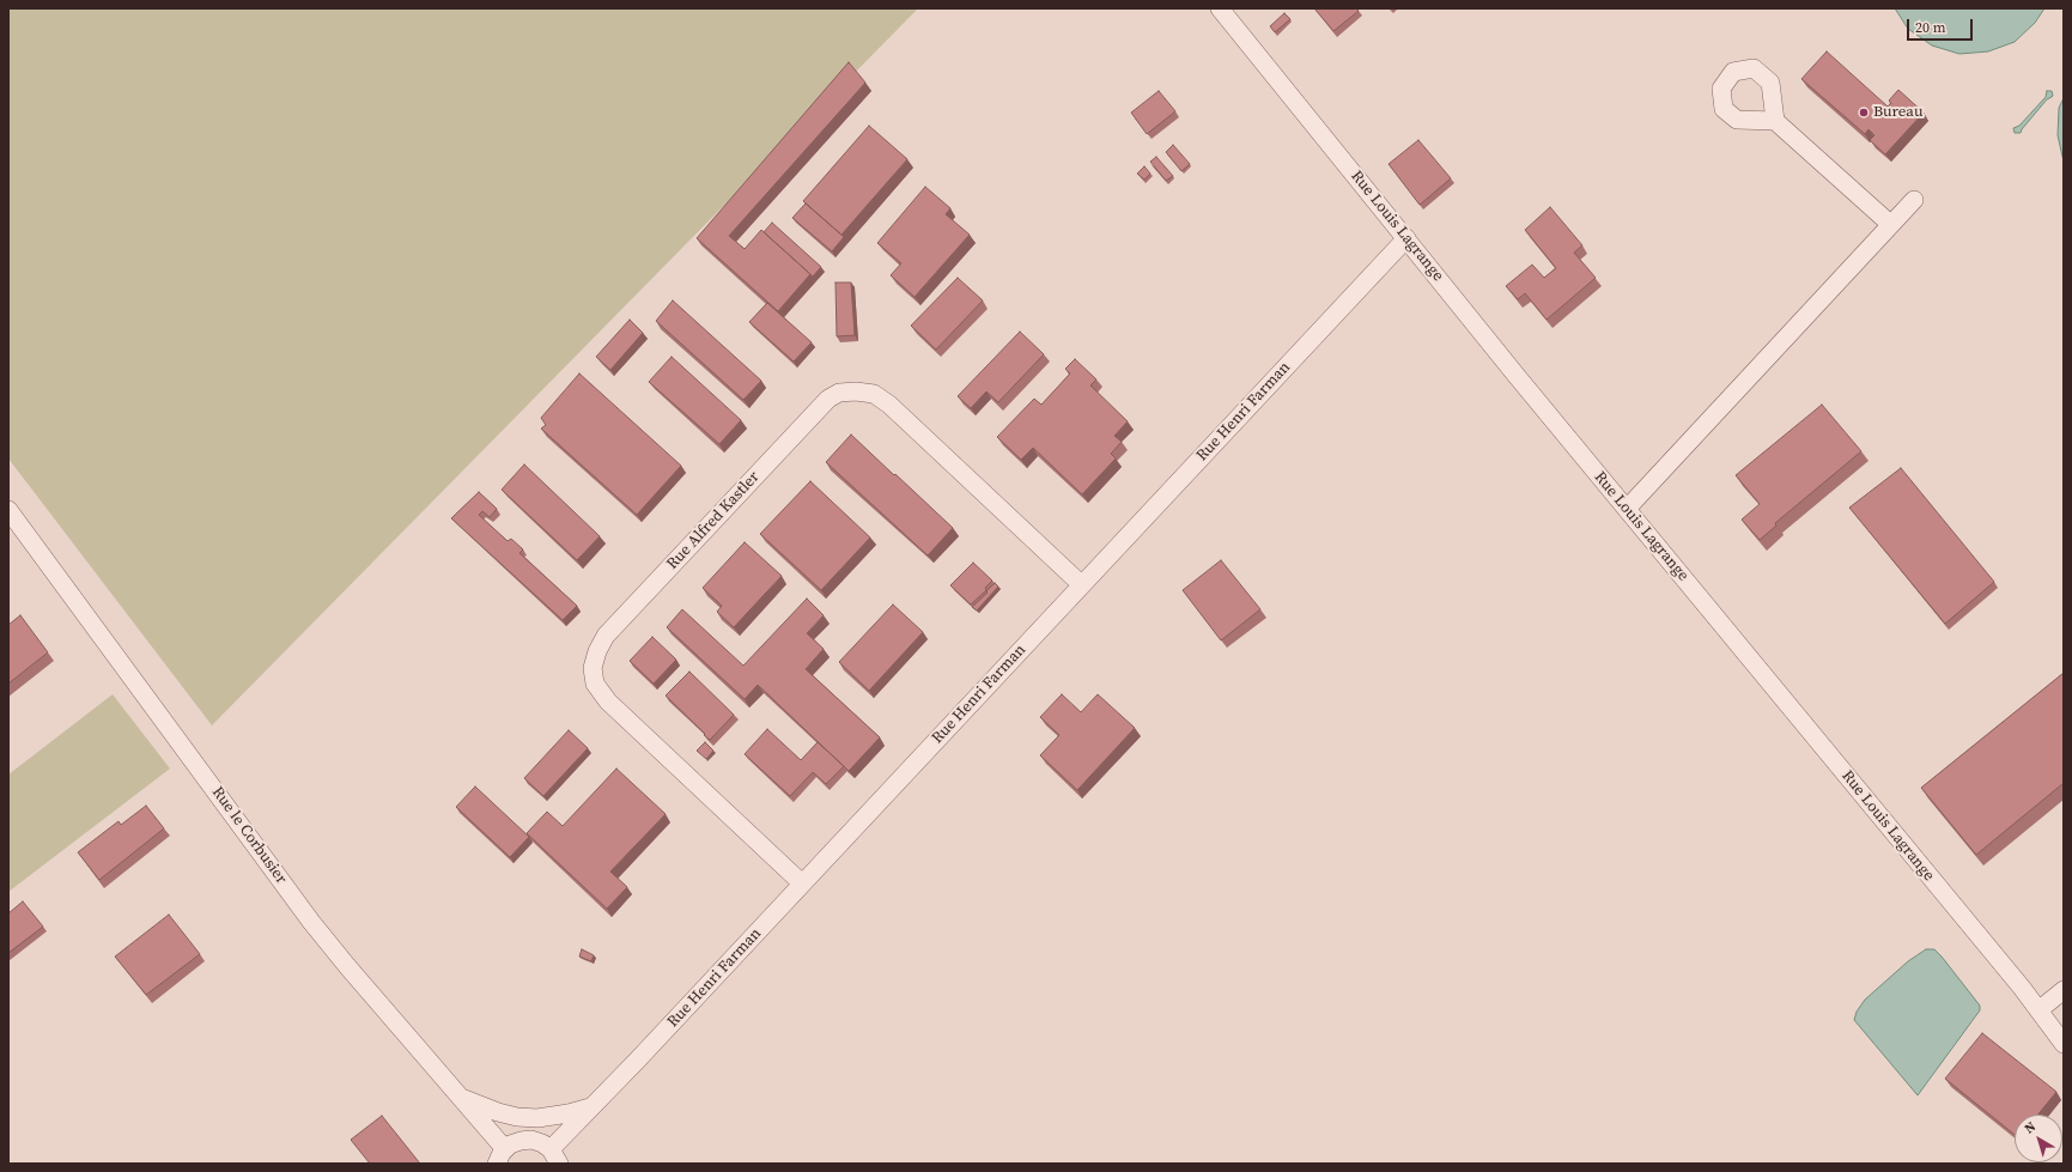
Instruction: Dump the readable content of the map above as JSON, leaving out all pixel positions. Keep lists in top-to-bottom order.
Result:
{
  "streets": {
    "street": [
      "Rue Louis Lagrange",
      "Rue Henri Farman",
      "Rue Alfred Kastler",
      "Rue le Corbusier"
    ]
  },
  "crossings": [
    ["Rue Louis Lagrange", "Rue Henri Farman"],
    ["Rue Henri Farman", "Rue Alfred Kastler"]
  ],
  "places": ["Bureau"],
  "scale_bar": "20 m",
  "north": "top left"
}
